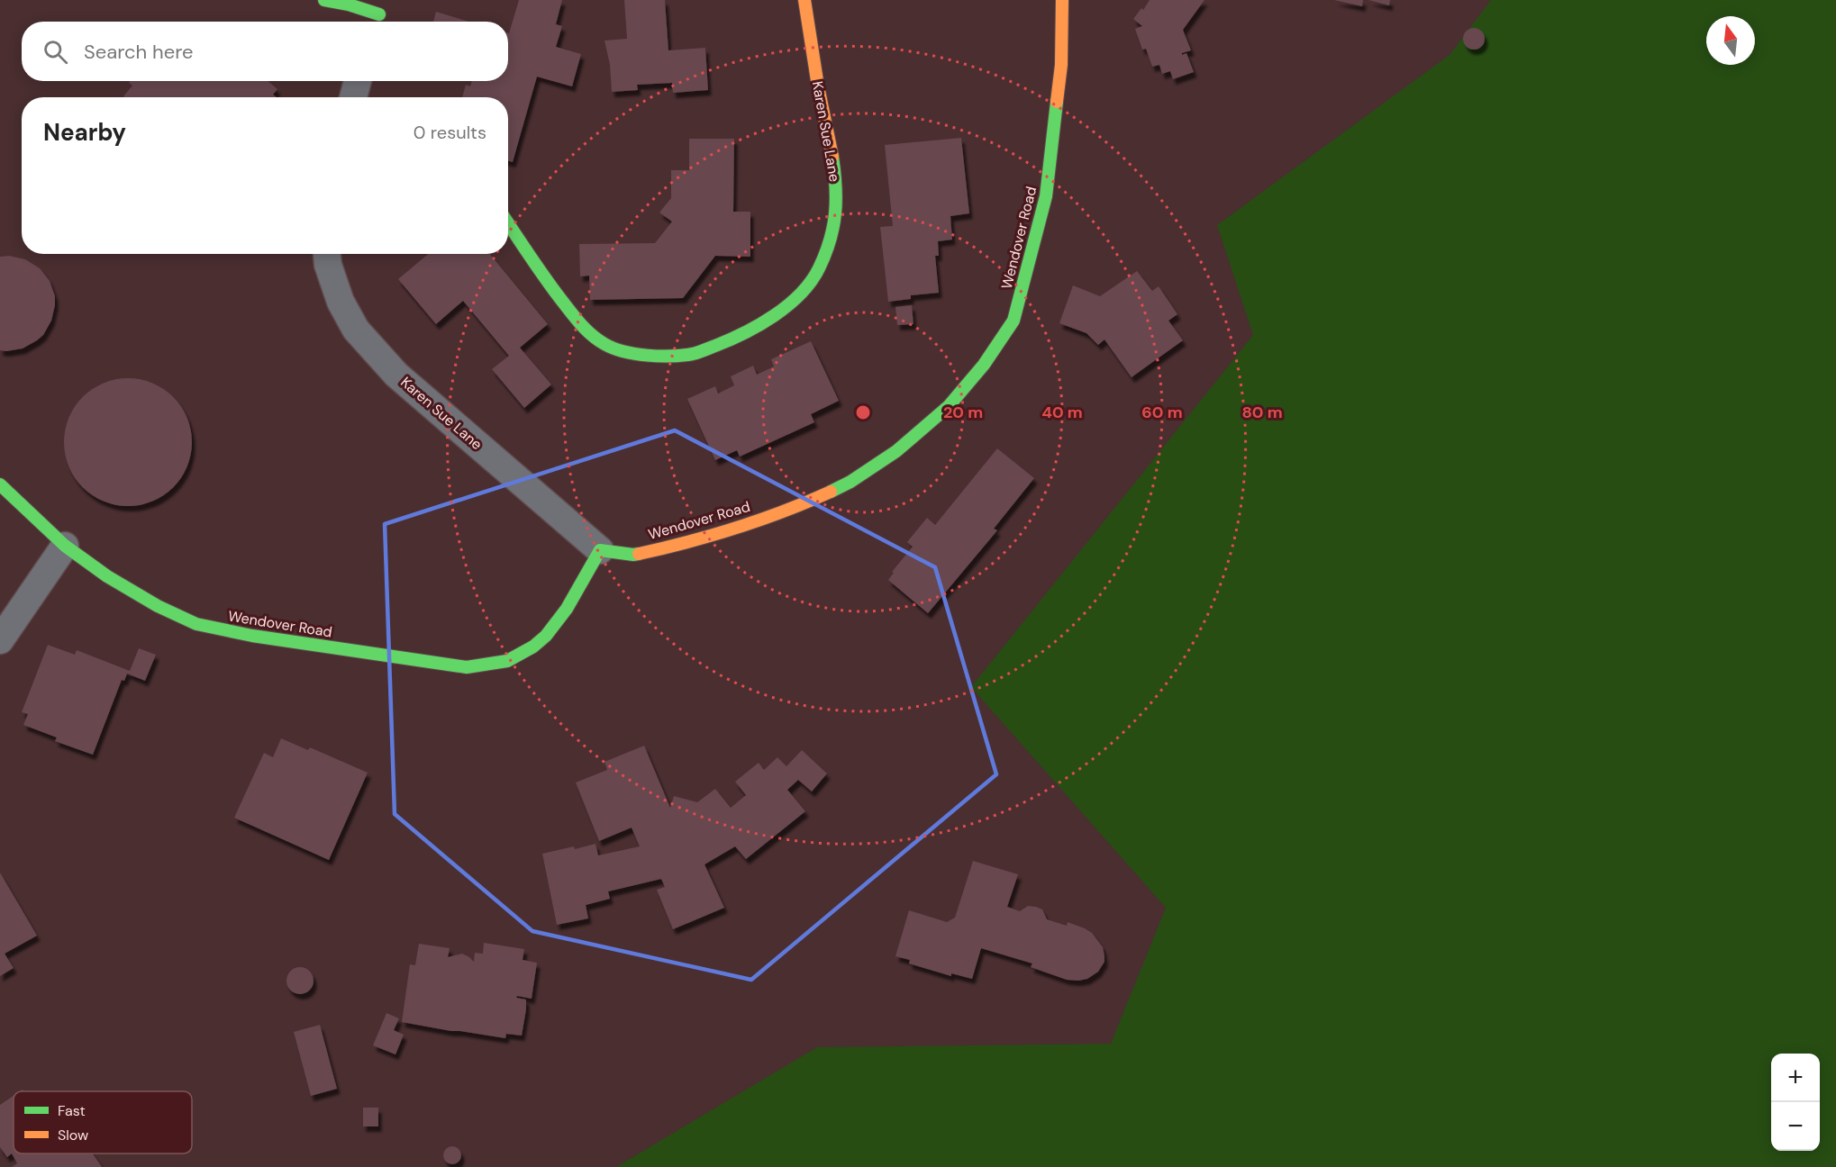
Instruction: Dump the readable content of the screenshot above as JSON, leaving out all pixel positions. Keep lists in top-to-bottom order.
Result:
{
  "streets": {
    "street": ["Karen Sue Lane", "Wendover Road"]
  },
  "crossings": [
    ["Karen Sue Lane", "Wendover Road"]
  ],
  "legend": ["Fast", "Slow"],
  "north": "top",
  "page": {
    "search": "Search here",
    "heading": ["Nearby", "0 results"],
    "map_buttons": ["+", "−"]
  },
  "rings": [
    "20 m",
    "40 m",
    "60 m",
    "80 m"
  ]
}
